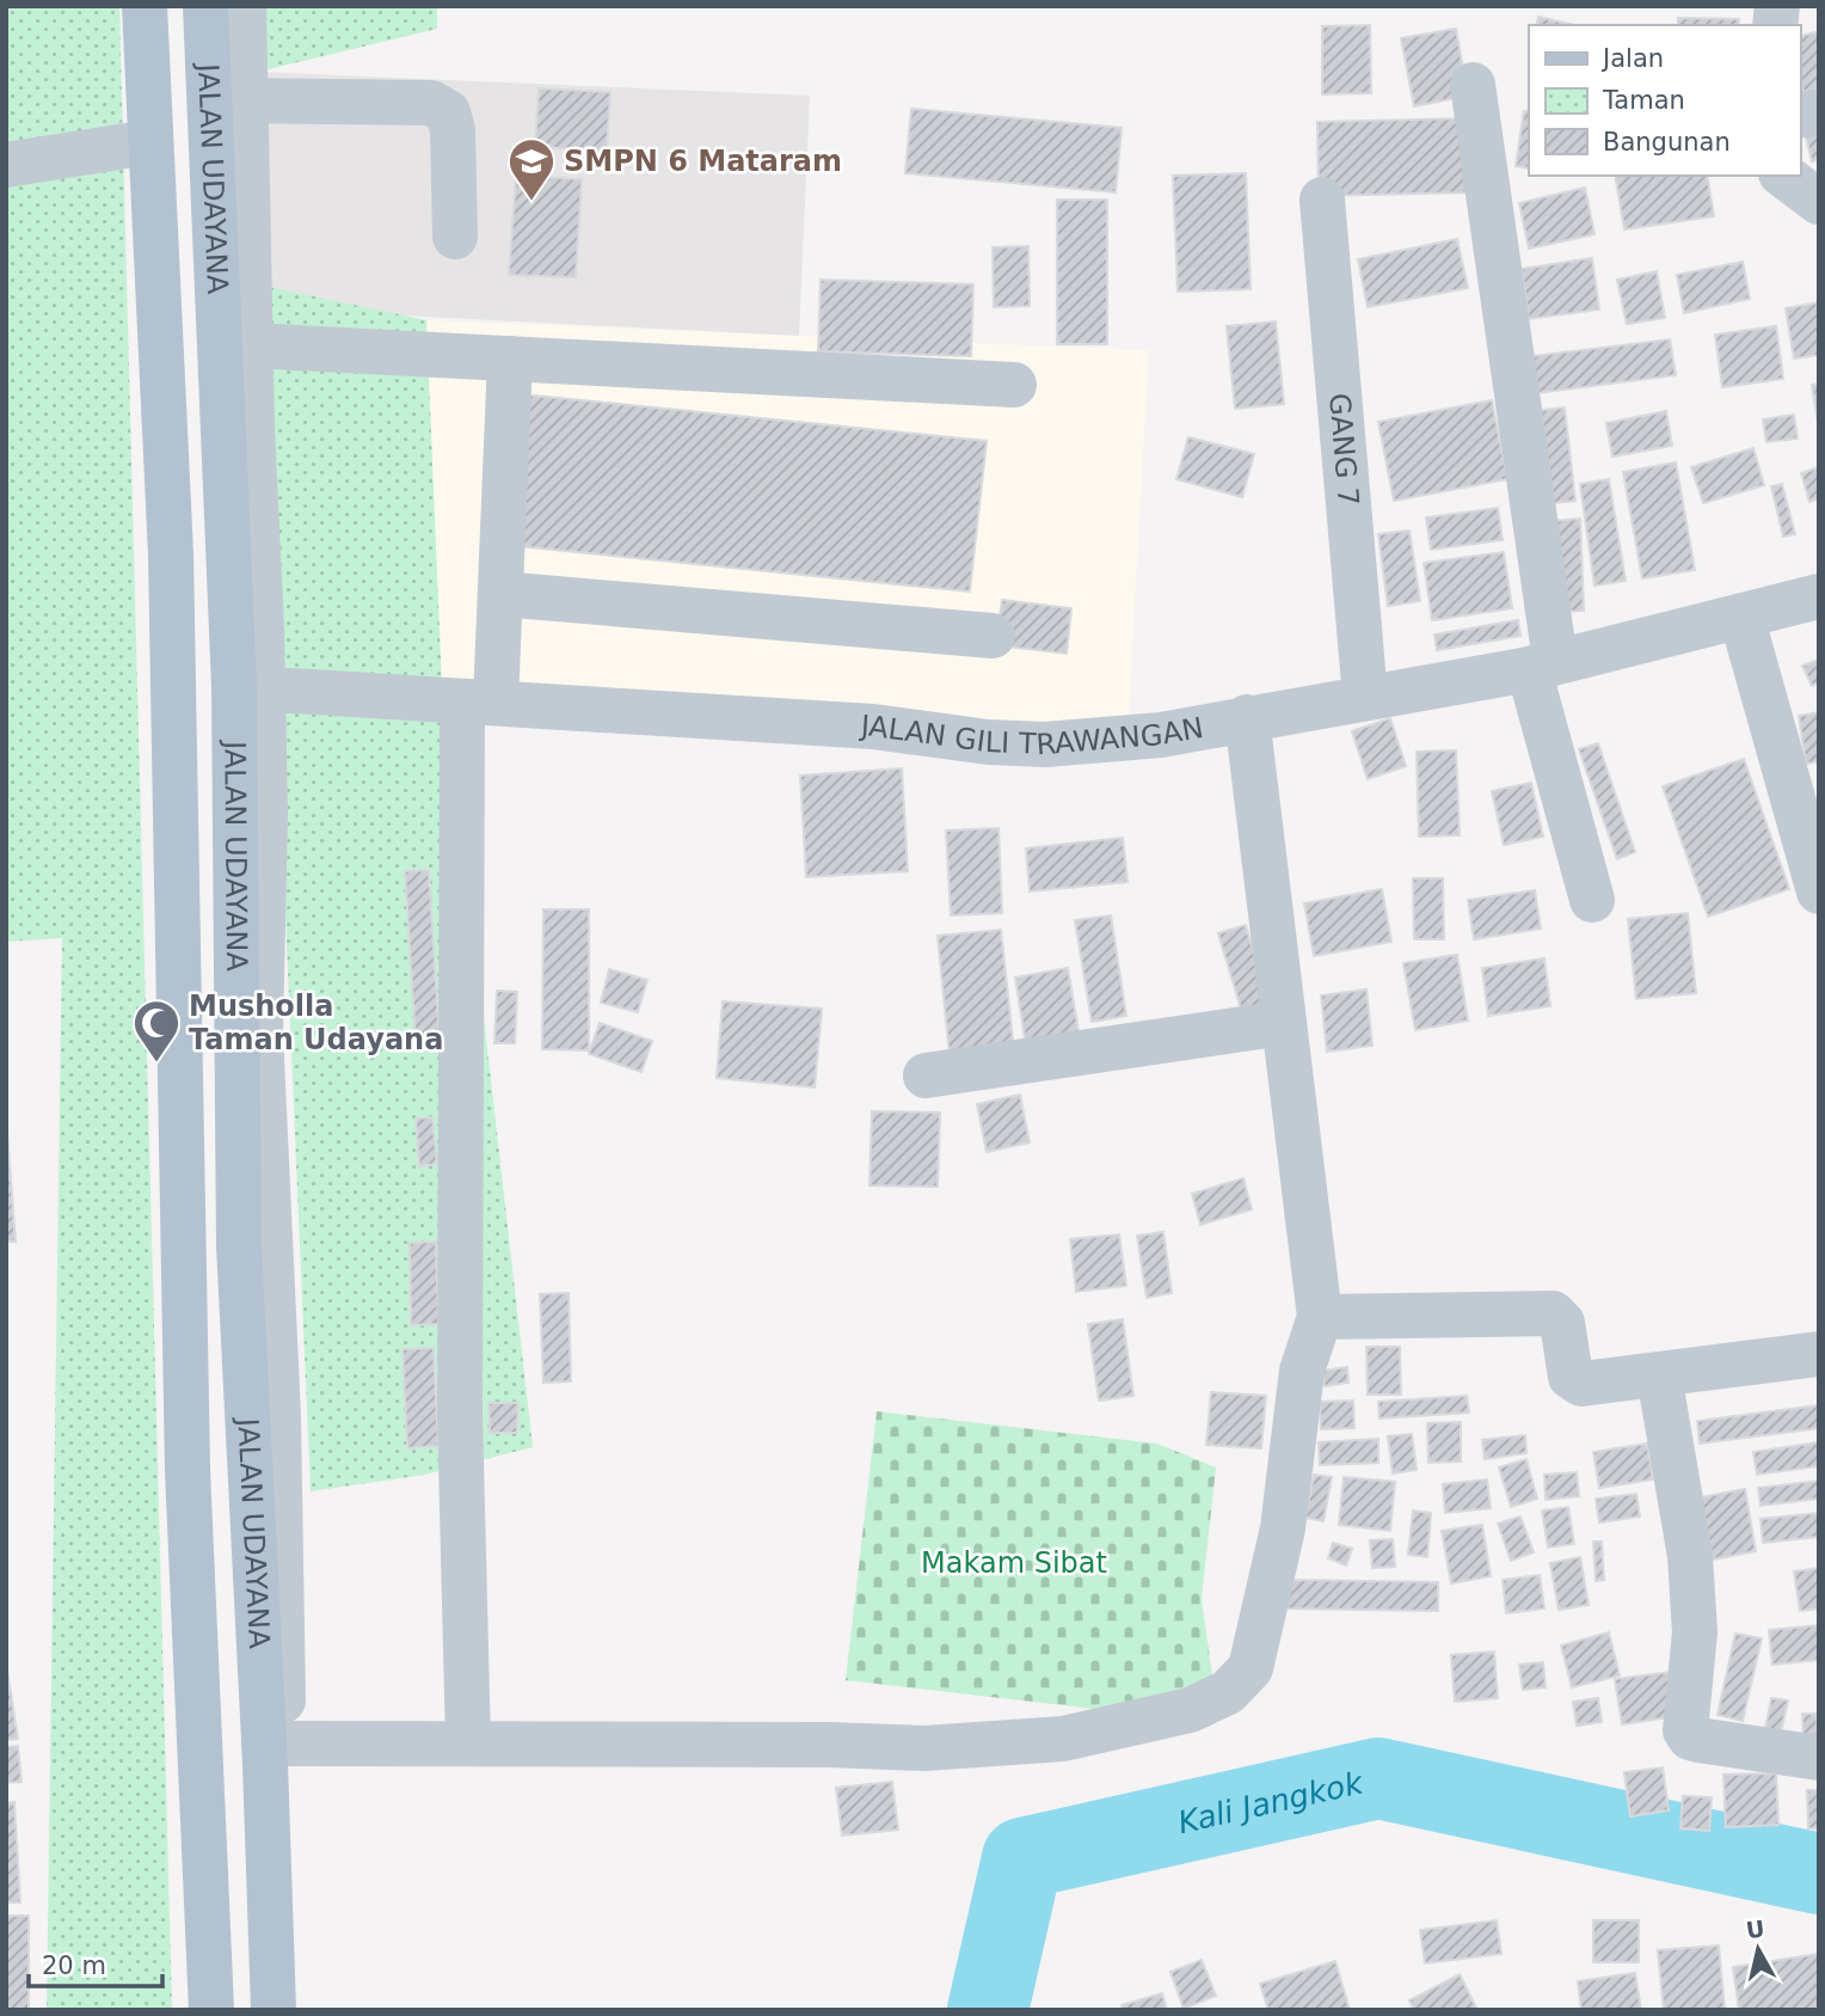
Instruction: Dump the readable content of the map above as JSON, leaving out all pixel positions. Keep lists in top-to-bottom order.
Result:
{
  "streets": {
    "main road": ["JALAN UDAYANA"],
    "street": ["GANG 7", "JALAN GILI TRAWANGAN"]
  },
  "crossings": [
    ["JALAN UDAYANA", "JALAN GILI TRAWANGAN"],
    ["GANG 7", "JALAN GILI TRAWANGAN"]
  ],
  "water": ["Kali Jangkok"],
  "parks": ["Makam Sibat"],
  "places": {
    "school or university": ["SMPN 6 Mataram"],
    "mosque": ["Musholla Taman Udayana"]
  },
  "legend": ["Jalan", "Taman", "Bangunan"],
  "scale_bar": "20 m",
  "north": "top"
}
